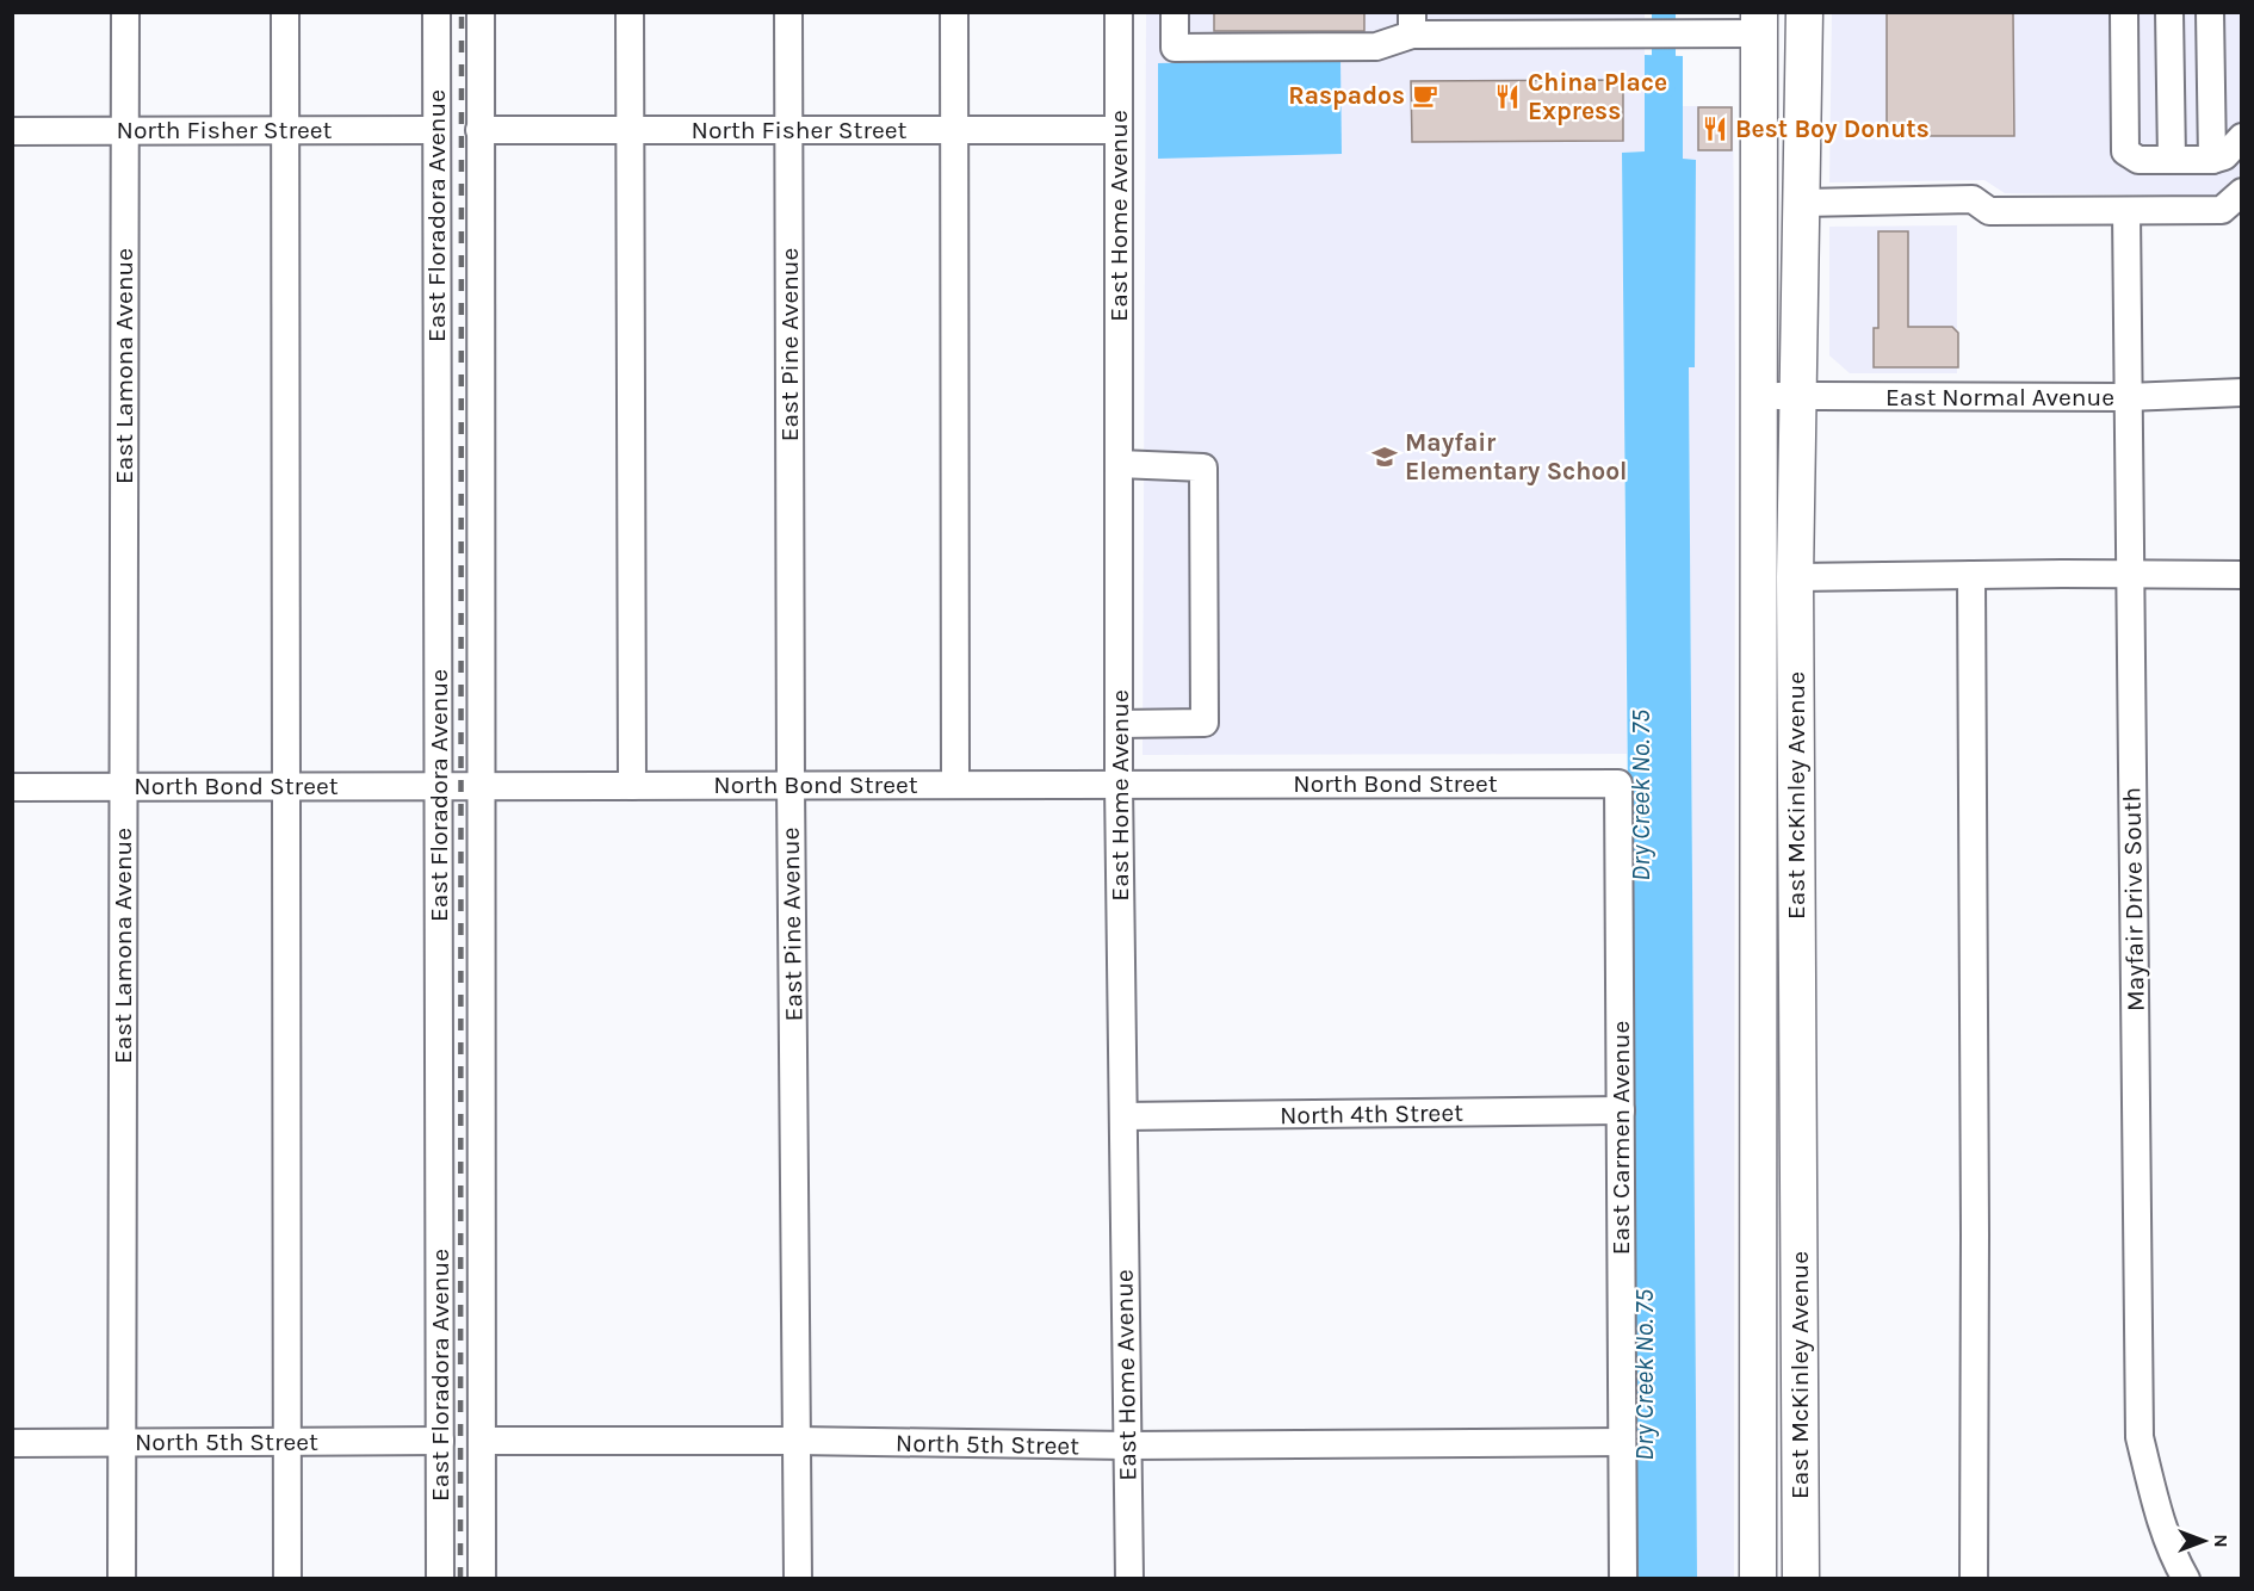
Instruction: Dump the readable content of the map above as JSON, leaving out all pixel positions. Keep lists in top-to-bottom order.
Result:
{
  "streets": {
    "main road": ["East McKinley Avenue"],
    "street": [
      "North Fisher Street",
      "East Floradora Avenue",
      "East Home Avenue",
      "East Pine Avenue",
      "East Lamona Avenue",
      "East Normal Avenue",
      "North Bond Street",
      "Mayfair Drive South",
      "North 4th Street",
      "East Carmen Avenue",
      "North 5th Street"
    ]
  },
  "crossings": [
    ["North Fisher Street", "East Floradora Avenue"],
    ["North Fisher Street", "East Home Avenue"],
    ["North Fisher Street", "East Pine Avenue"],
    ["North Fisher Street", "East Lamona Avenue"],
    ["East Floradora Avenue", "North Bond Street"],
    ["East Floradora Avenue", "North 5th Street"],
    ["East Home Avenue", "North Bond Street"],
    ["East Home Avenue", "North 4th Street"],
    ["East Home Avenue", "North 5th Street"],
    ["East Pine Avenue", "North Bond Street"],
    ["East Pine Avenue", "North 5th Street"],
    ["East Lamona Avenue", "North Bond Street"],
    ["East Lamona Avenue", "North 5th Street"],
    ["East Normal Avenue", "East McKinley Avenue"],
    ["East Normal Avenue", "Mayfair Drive South"],
    ["North Bond Street", "East Carmen Avenue"],
    ["North 4th Street", "East Carmen Avenue"],
    ["East Carmen Avenue", "North 5th Street"]
  ],
  "water": ["Dry Creek No. 75"],
  "places": {
    "cafe": ["Raspados"],
    "restaurant": ["China Place Express", "Best Boy Donuts"],
    "school or university": ["Mayfair Elementary School"]
  },
  "north": "right"
}
